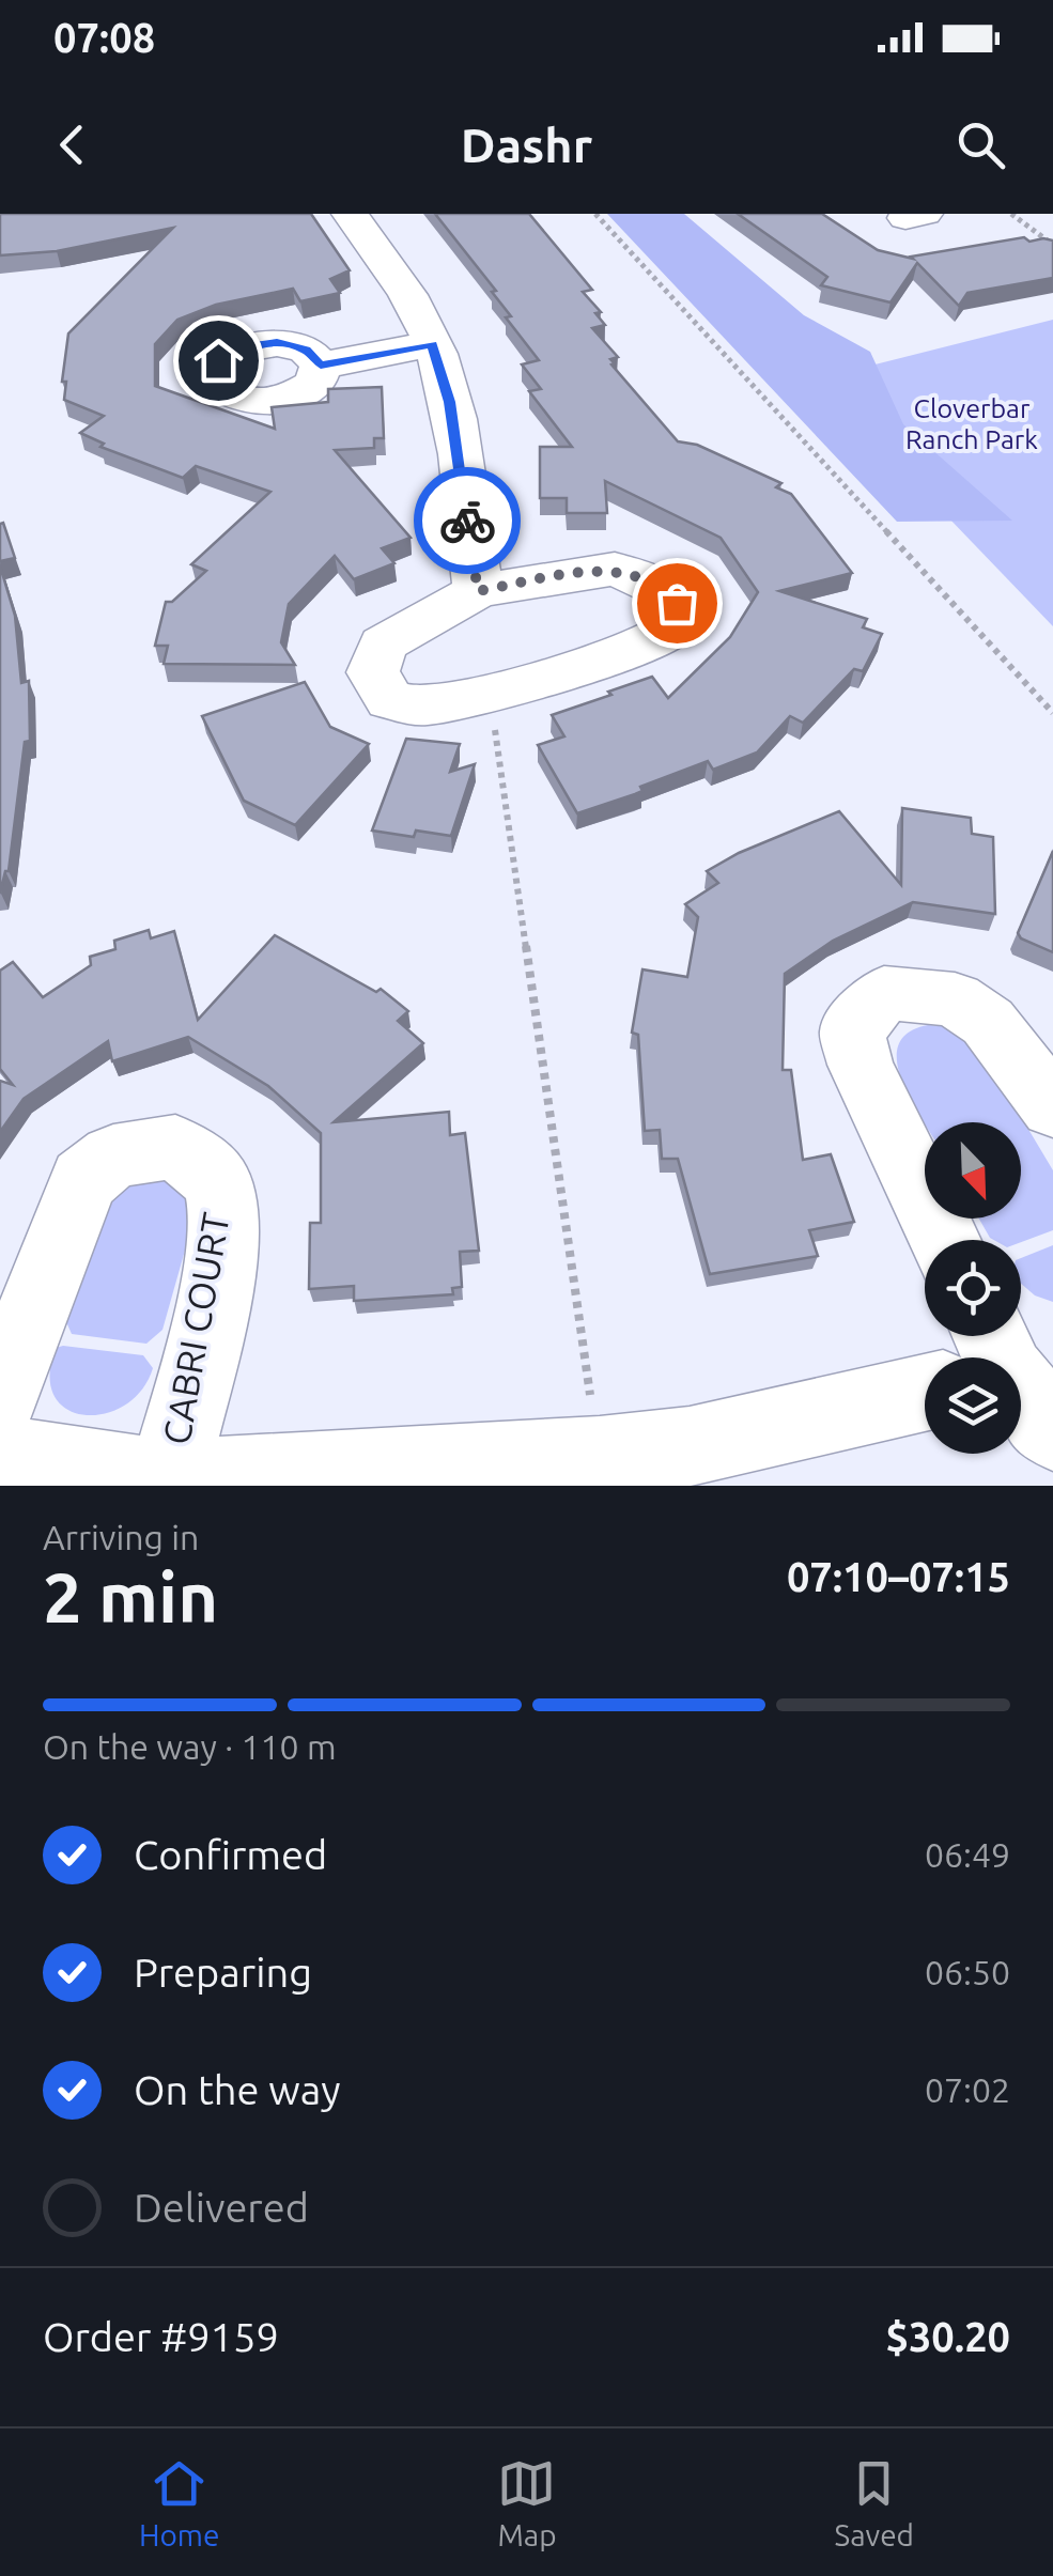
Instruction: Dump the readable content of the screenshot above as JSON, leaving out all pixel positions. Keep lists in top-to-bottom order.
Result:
{
  "streets": {
    "street": ["CABRI COURT"]
  },
  "parks": ["Cloverbar Ranch Park"],
  "north": "bottom right",
  "page": {
    "status": "07:08",
    "header": "Dashr",
    "heading": ["2 min", "Arriving in", "07:10–07:15"],
    "panel": ["Order #9159", "$30.20"],
    "bar": "On the way · 110 m",
    "list": [
      ["Confirmed", "06:49"],
      ["Preparing", "06:50"],
      ["On the way", "07:02"],
      "Delivered"
    ],
    "tabs": ["Home", "Map", "Saved"]
  }
}
